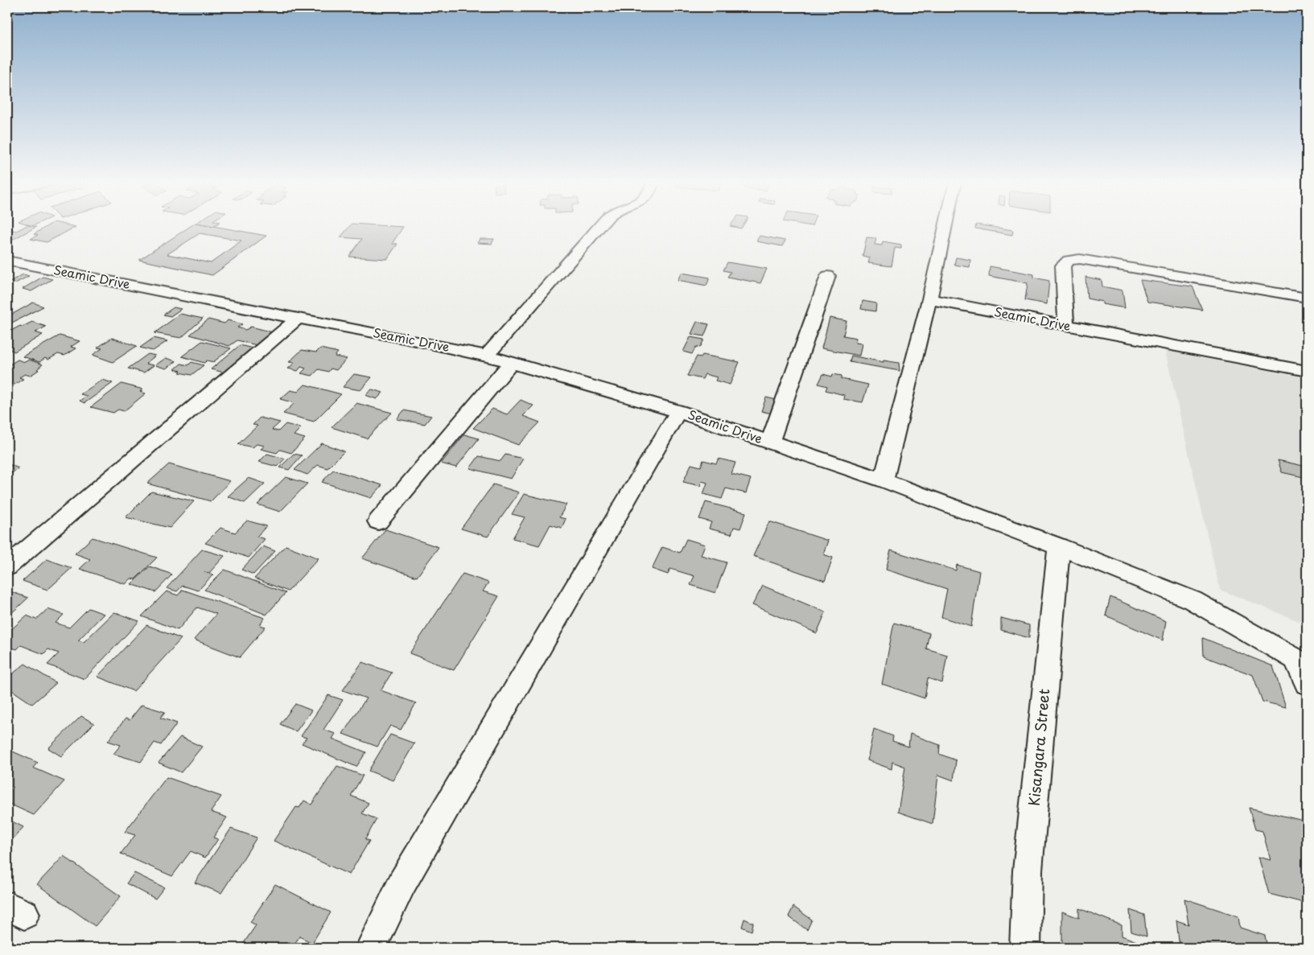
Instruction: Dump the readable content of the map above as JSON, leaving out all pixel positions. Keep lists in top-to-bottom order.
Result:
{
  "streets": {
    "street": ["Seamic Drive", "Kisangara Street"]
  },
  "crossings": [
    ["Seamic Drive", "Kisangara Street"]
  ]
}
